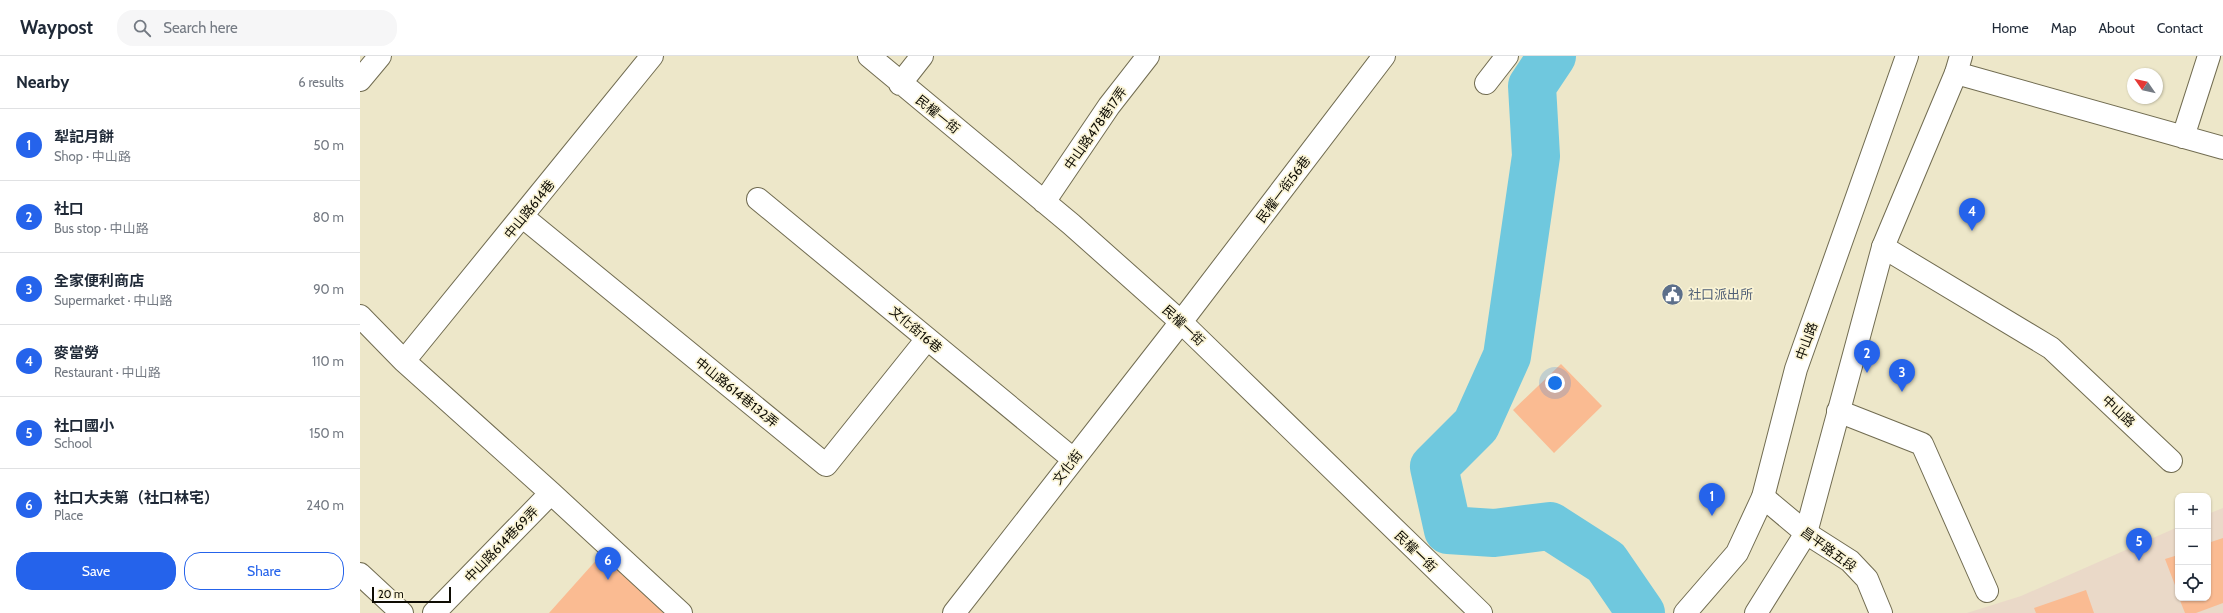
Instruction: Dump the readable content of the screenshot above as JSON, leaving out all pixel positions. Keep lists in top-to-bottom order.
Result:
{
  "streets": {
    "main road": [
      "民權一街",
      "中山路478巷17弄",
      "民權一街56巷",
      "中山路614巷",
      "文化街16巷",
      "中山路",
      "中山路614巷132弄",
      "文化街",
      "中山路614巷69弄",
      "昌平路五段"
    ]
  },
  "crossings": [
    ["民權一街", "中山路478巷17弄"],
    ["民權一街", "民權一街56巷"],
    ["民權一街", "文化街"],
    ["民權一街56巷", "文化街"],
    ["中山路614巷", "中山路614巷132弄"],
    ["文化街16巷", "中山路614巷132弄"],
    ["文化街16巷", "文化街"],
    ["中山路", "昌平路五段"]
  ],
  "places": {
    "public building": ["社口派出所"]
  },
  "scale_bar": "20 m",
  "north": "top left",
  "page": {
    "header": "Waypost",
    "search": "Search here",
    "nav": [
      "Home",
      "Map",
      "About",
      "Contact"
    ],
    "heading": ["Nearby", "6 results"],
    "list": [
      {
        "mark": "1",
        "name": "犁記月餅",
        "note": "Shop · 中山路",
        "value": "50 m"
      },
      {
        "mark": "2",
        "name": "社口",
        "note": "Bus stop · 中山路",
        "value": "80 m"
      },
      {
        "mark": "3",
        "name": "全家便利商店",
        "note": "Supermarket · 中山路",
        "value": "90 m"
      },
      {
        "mark": "4",
        "name": "麥當勞",
        "note": "Restaurant · 中山路",
        "value": "110 m"
      },
      {
        "mark": "5",
        "name": "社口國小",
        "note": "School",
        "value": "150 m"
      },
      {
        "mark": "6",
        "name": "社口大夫第（社口林宅）",
        "note": "Place",
        "value": "240 m"
      }
    ],
    "pins": [
      "4",
      "2",
      "3",
      "1",
      "5",
      "6"
    ],
    "map_buttons": ["+", "−"],
    "buttons": ["Save", "Share"],
    "scale": "20 m"
  }
}
